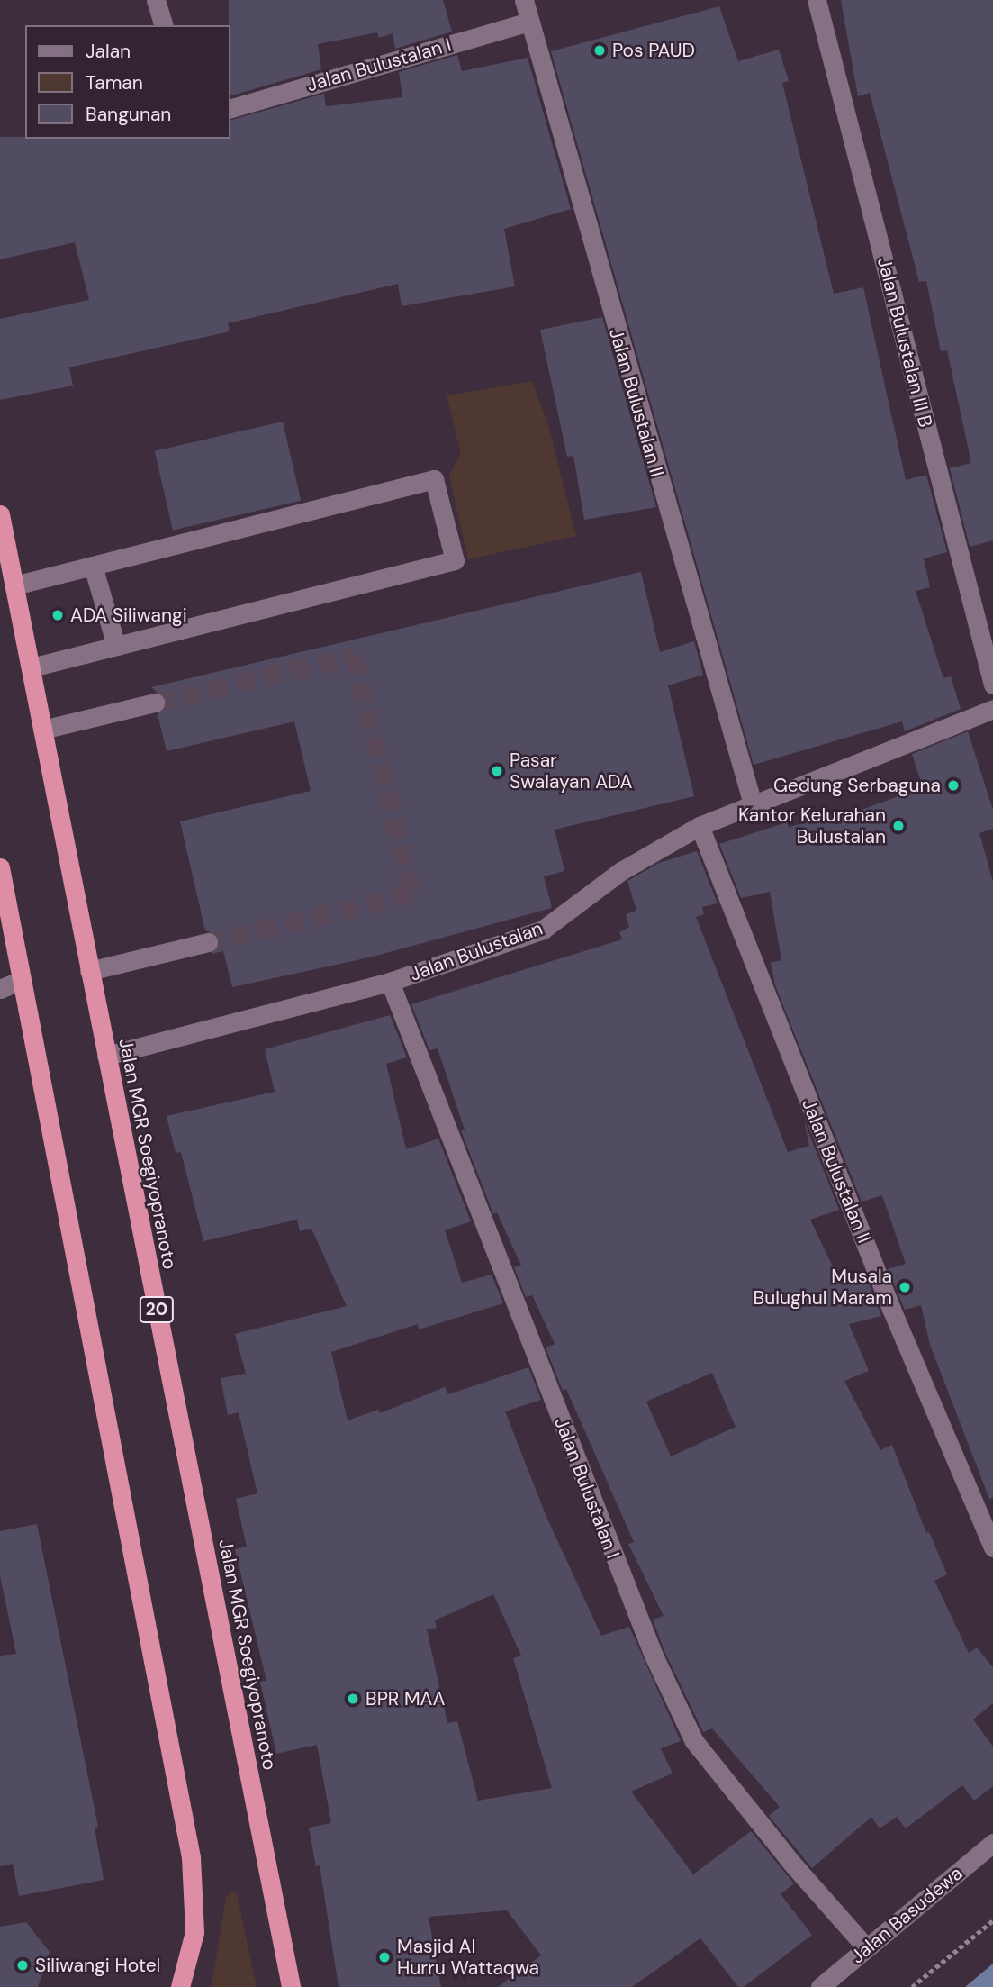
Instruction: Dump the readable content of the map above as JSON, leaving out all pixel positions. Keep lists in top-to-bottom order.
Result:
{
  "streets": {
    "highway": ["Jalan MGR Soegiyopranoto", "20"],
    "street": [
      "Jalan Bulustalan I",
      "Jalan Bulustalan III B",
      "Jalan Bulustalan II",
      "Jalan Bulustalan",
      "Jalan Basudewa"
    ]
  },
  "crossings": [
    ["Jalan Bulustalan I", "Jalan Bulustalan II"],
    ["Jalan Bulustalan I", "Jalan Bulustalan"],
    ["Jalan Bulustalan I", "Jalan Basudewa"],
    ["Jalan Bulustalan II", "Jalan Bulustalan"],
    ["Jalan Bulustalan", "Jalan MGR Soegiyopranoto"]
  ],
  "places": [
    "Pos PAUD",
    "ADA Siliwangi",
    "Pasar Swalayan ADA",
    "Gedung Serbaguna",
    "Kantor Kelurahan Bulustalan",
    "Musala Bulughul Maram",
    "BPR MAA",
    "Masjid Al Hurru Wattaqwa",
    "Siliwangi Hotel"
  ],
  "legend": ["Jalan", "Taman", "Bangunan"]
}
